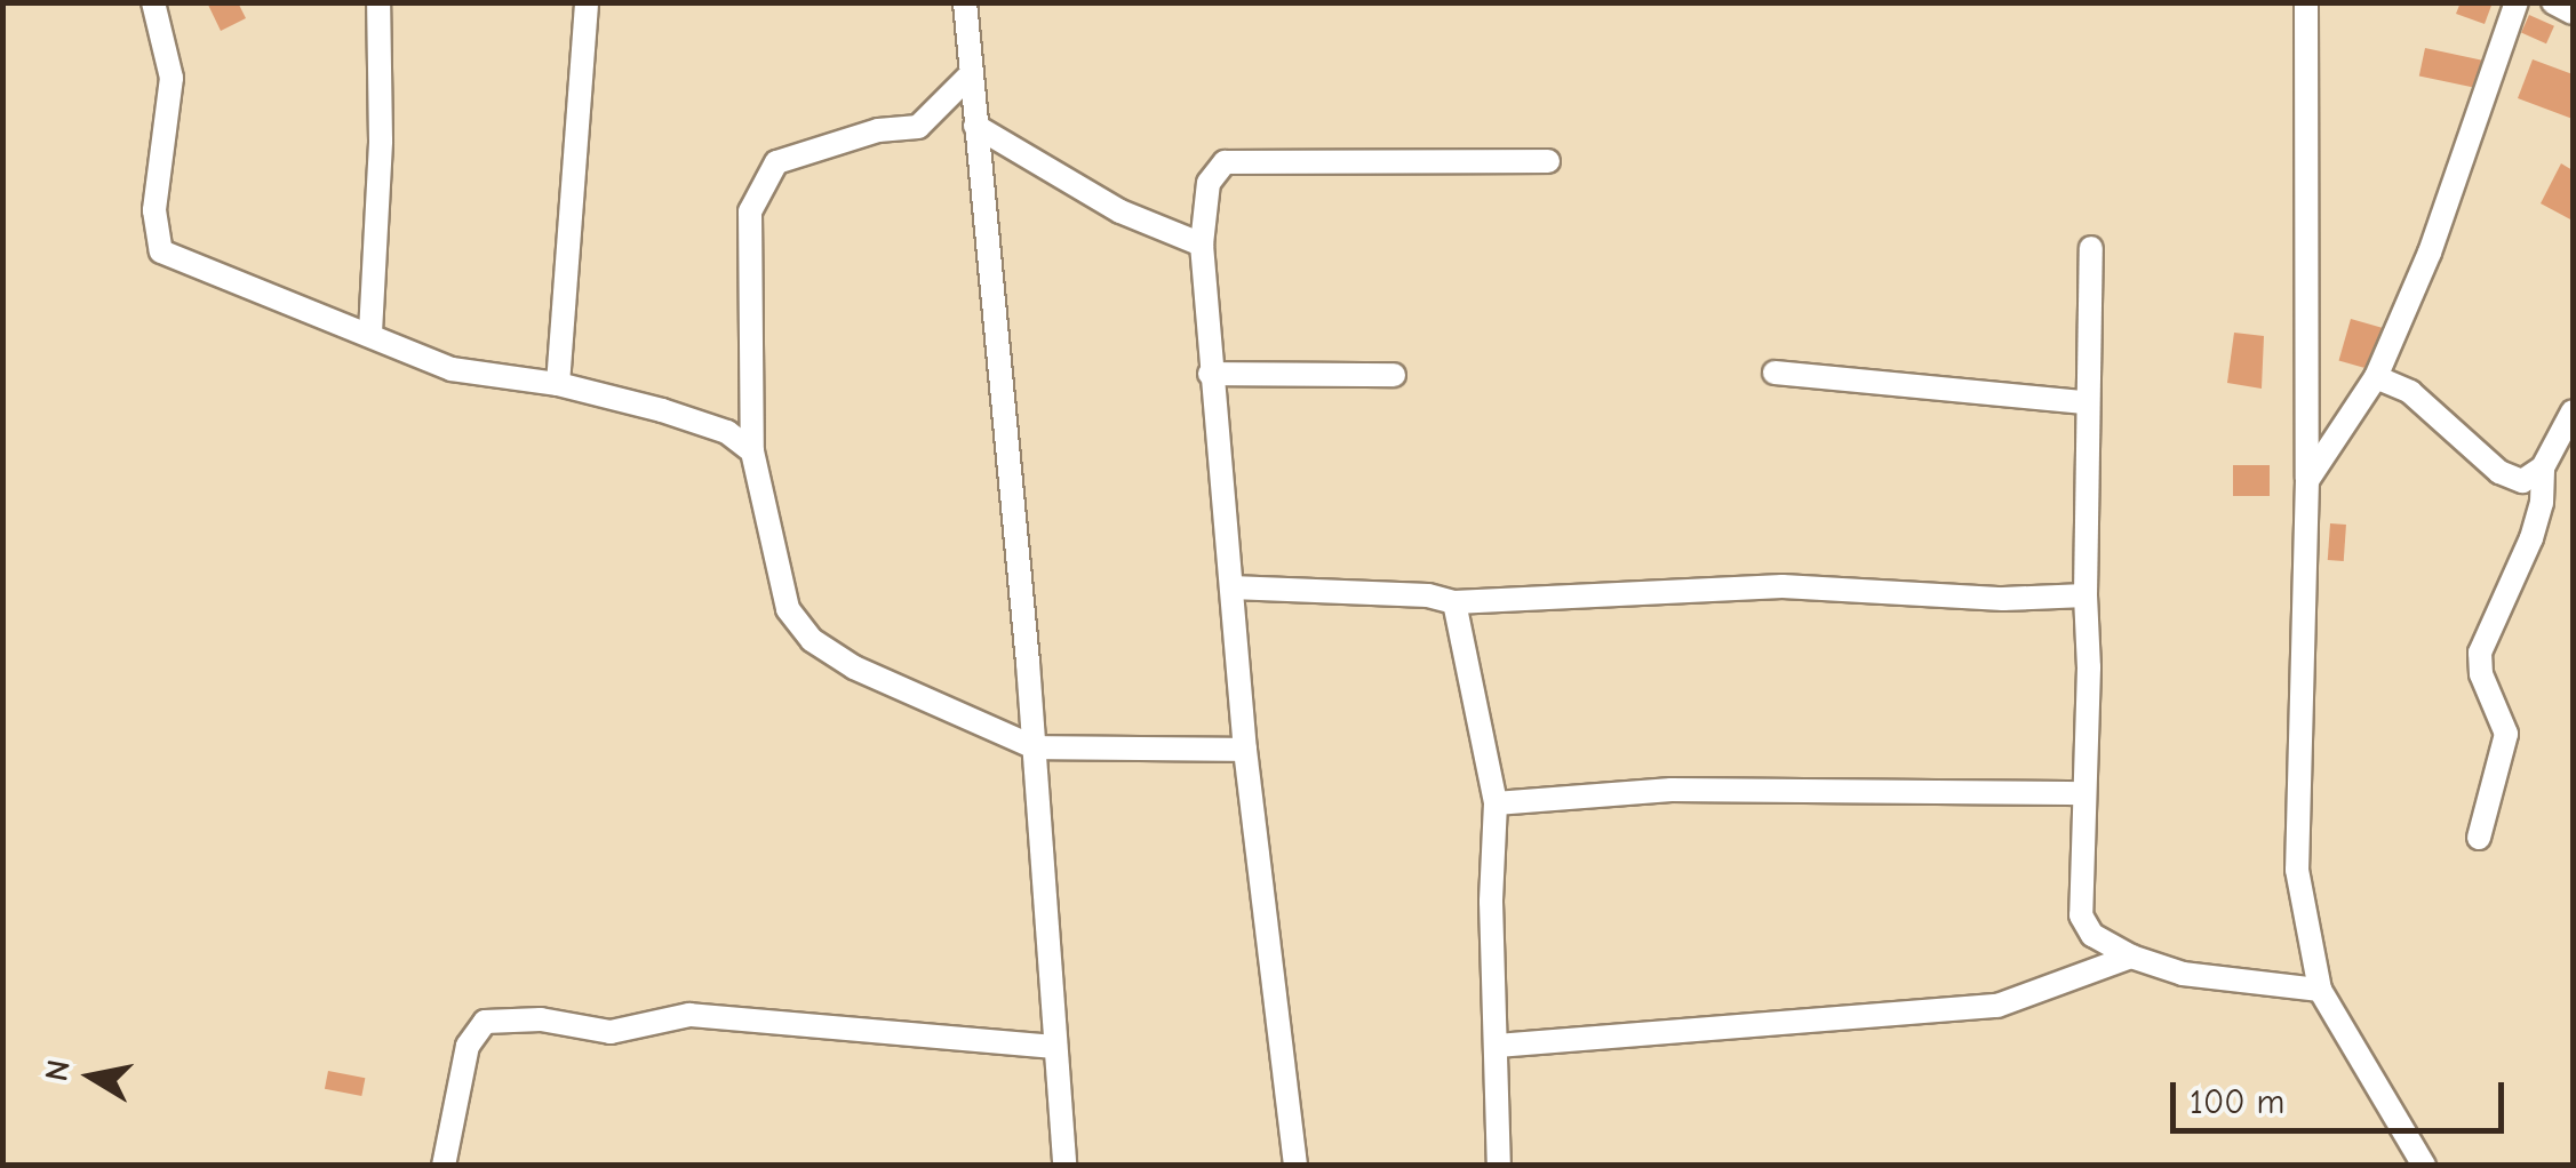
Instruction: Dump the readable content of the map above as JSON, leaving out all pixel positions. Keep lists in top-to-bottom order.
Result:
{
  "scale_bar": "100 m",
  "north": "left"
}
